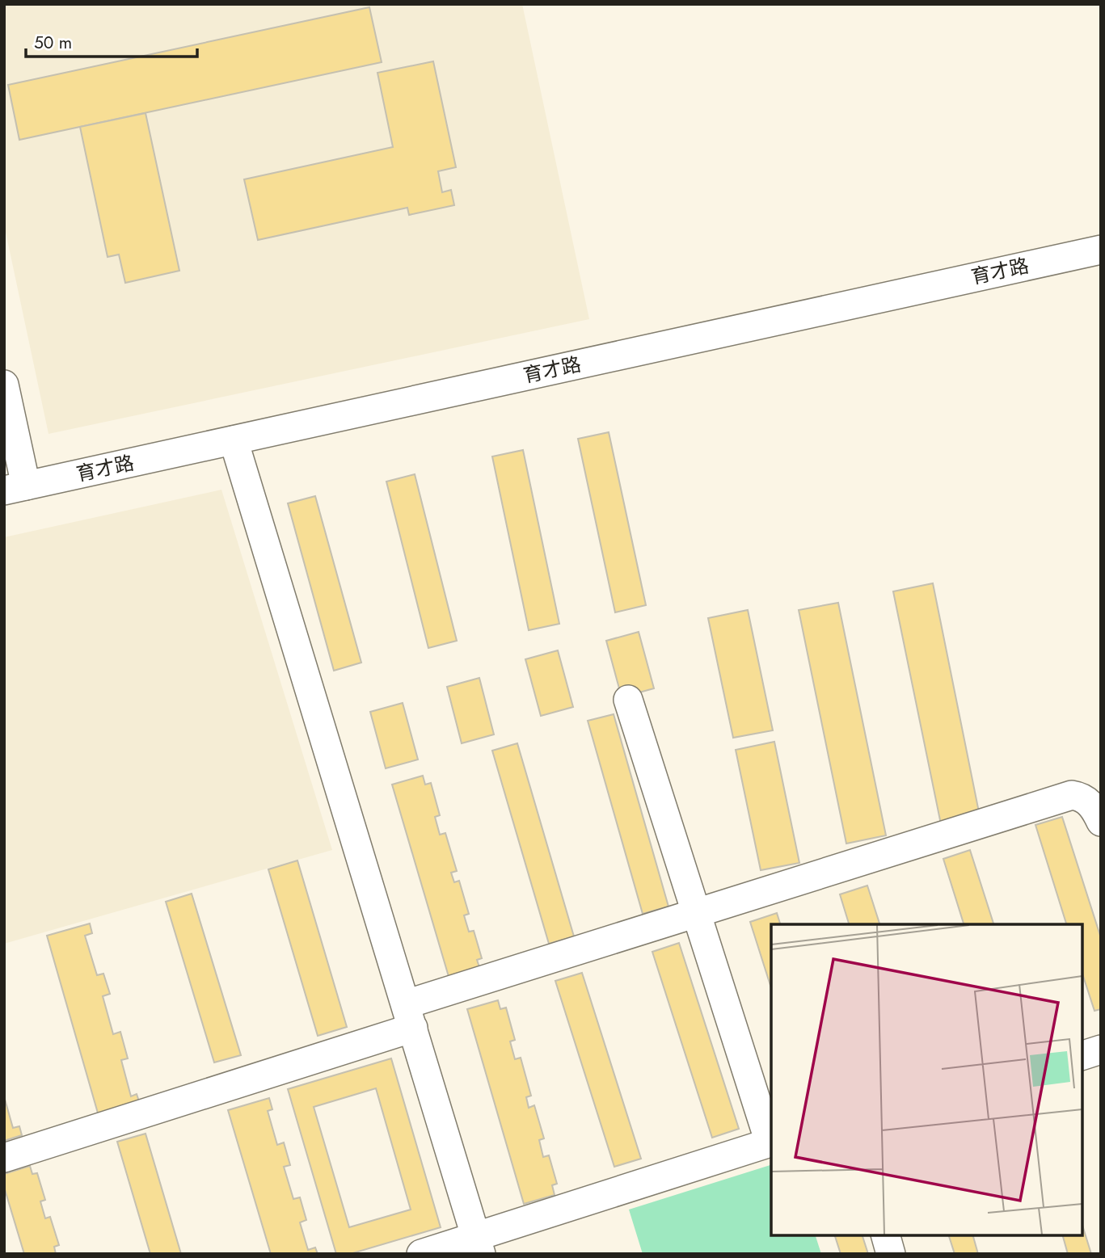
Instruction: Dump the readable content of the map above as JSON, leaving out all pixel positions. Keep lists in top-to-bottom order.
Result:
{
  "streets": {
    "street": ["育才路"]
  },
  "scale_bar": "50 m"
}
